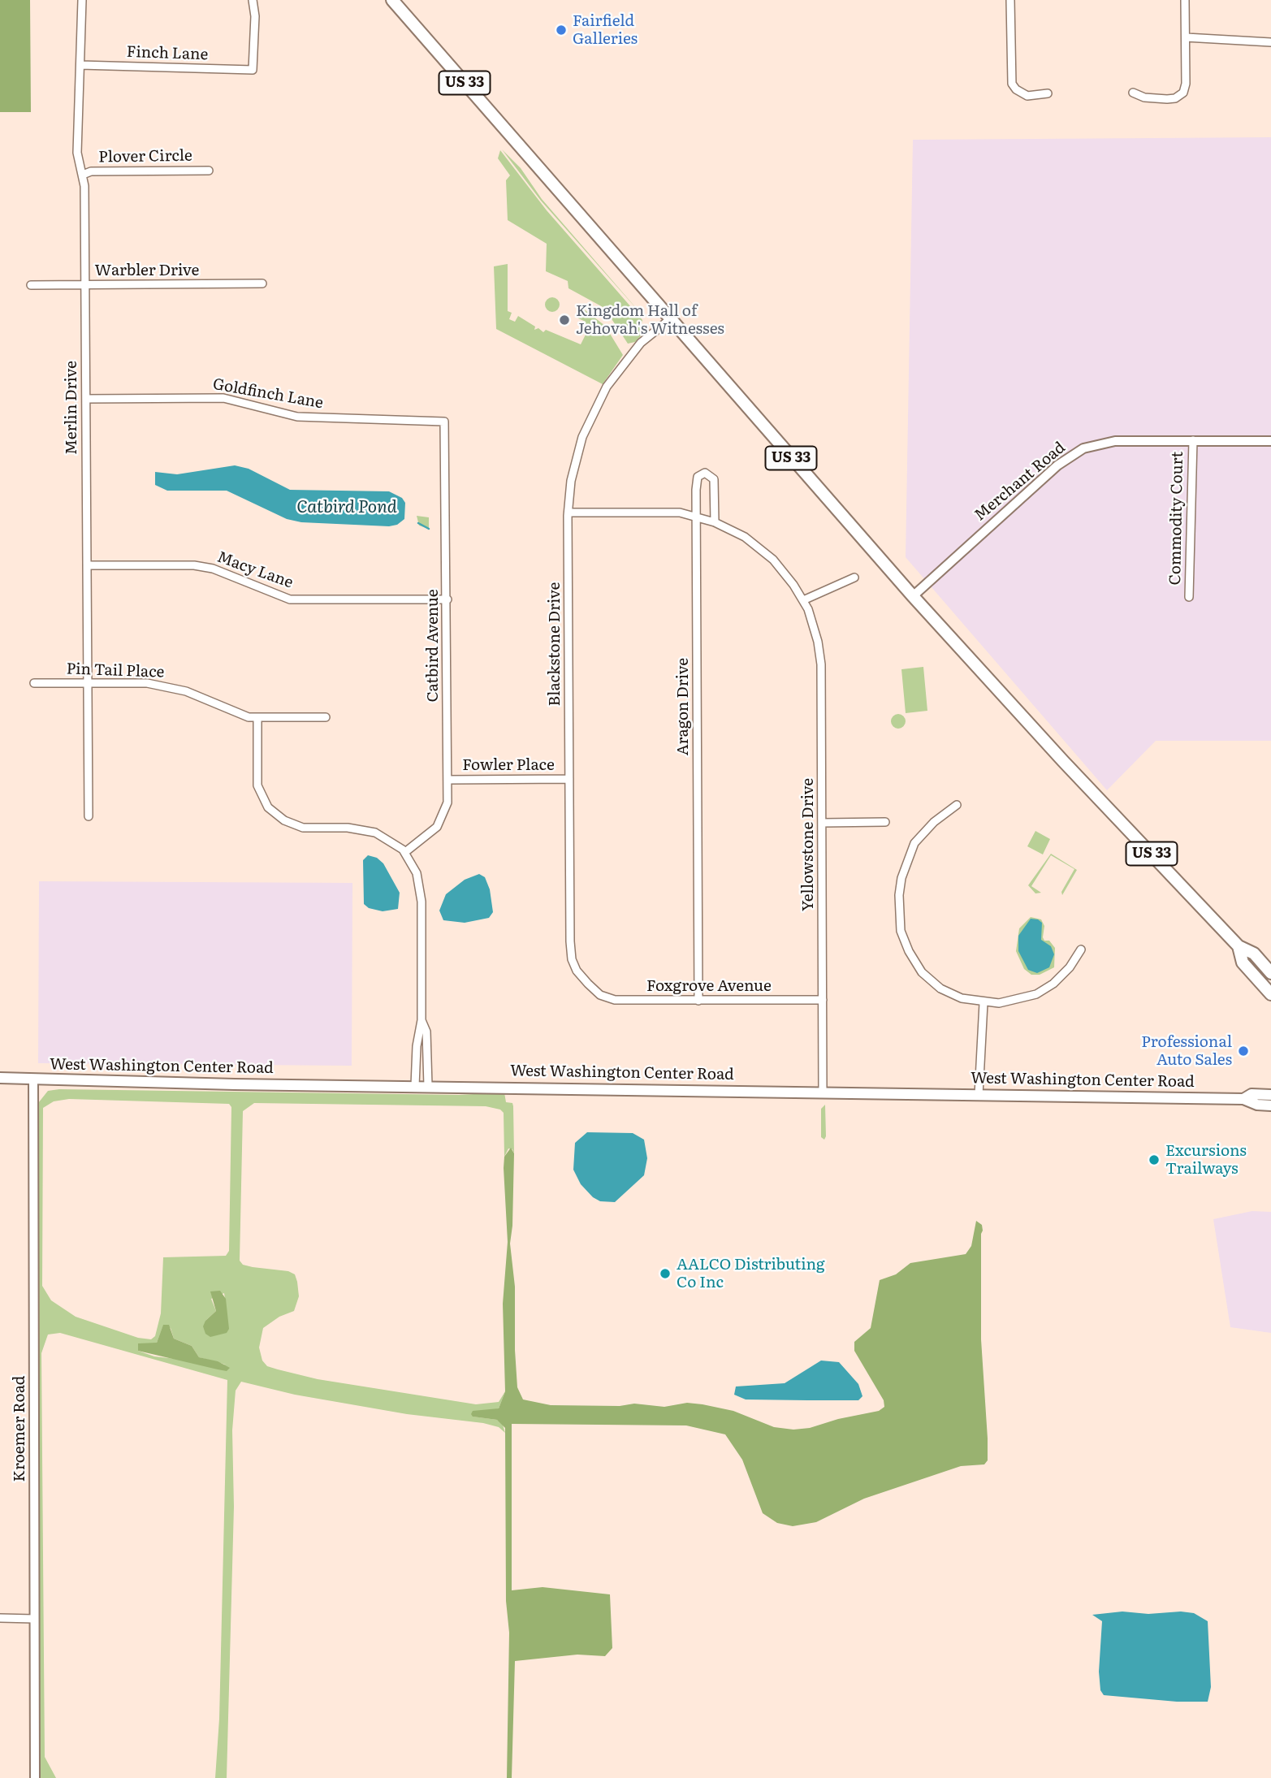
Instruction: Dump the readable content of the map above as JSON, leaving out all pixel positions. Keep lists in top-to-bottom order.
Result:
{
  "streets": {
    "highway": ["US 33"],
    "main road": ["West Washington Center Road"],
    "street": [
      "Finch Lane",
      "Plover Circle",
      "Warbler Drive",
      "Goldfinch Lane",
      "Merlin Drive",
      "Merchant Road",
      "Commodity Court",
      "Macy Lane",
      "Blackstone Drive",
      "Catbird Avenue",
      "Pin Tail Place",
      "Aragon Drive",
      "Fowler Place",
      "Yellowstone Drive",
      "Foxgrove Avenue",
      "Kroemer Road"
    ]
  },
  "crossings": [
    ["Finch Lane", "Merlin Drive"],
    ["US 33", "Merchant Road"],
    ["US 33", "Blackstone Drive"],
    ["Plover Circle", "Merlin Drive"],
    ["Warbler Drive", "Merlin Drive"],
    ["Goldfinch Lane", "Merlin Drive"],
    ["Goldfinch Lane", "Catbird Avenue"],
    ["Merlin Drive", "Macy Lane"],
    ["Merlin Drive", "Pin Tail Place"],
    ["Merchant Road", "Commodity Court"],
    ["Macy Lane", "Catbird Avenue"],
    ["Blackstone Drive", "Fowler Place"],
    ["Blackstone Drive", "Yellowstone Drive"],
    ["Blackstone Drive", "Foxgrove Avenue"],
    ["Catbird Avenue", "Fowler Place"],
    ["Aragon Drive", "Yellowstone Drive"],
    ["Aragon Drive", "Foxgrove Avenue"],
    ["Yellowstone Drive", "Foxgrove Avenue"],
    ["Yellowstone Drive", "West Washington Center Road"],
    ["West Washington Center Road", "Kroemer Road"]
  ],
  "water": ["Catbird Pond"],
  "places": [
    "Fairfield Galleries",
    "Kingdom Hall of Jehovah's Witnesses",
    "Professional Auto Sales",
    "Excursions Trailways",
    "AALCO Distributing Co Inc"
  ]
}
